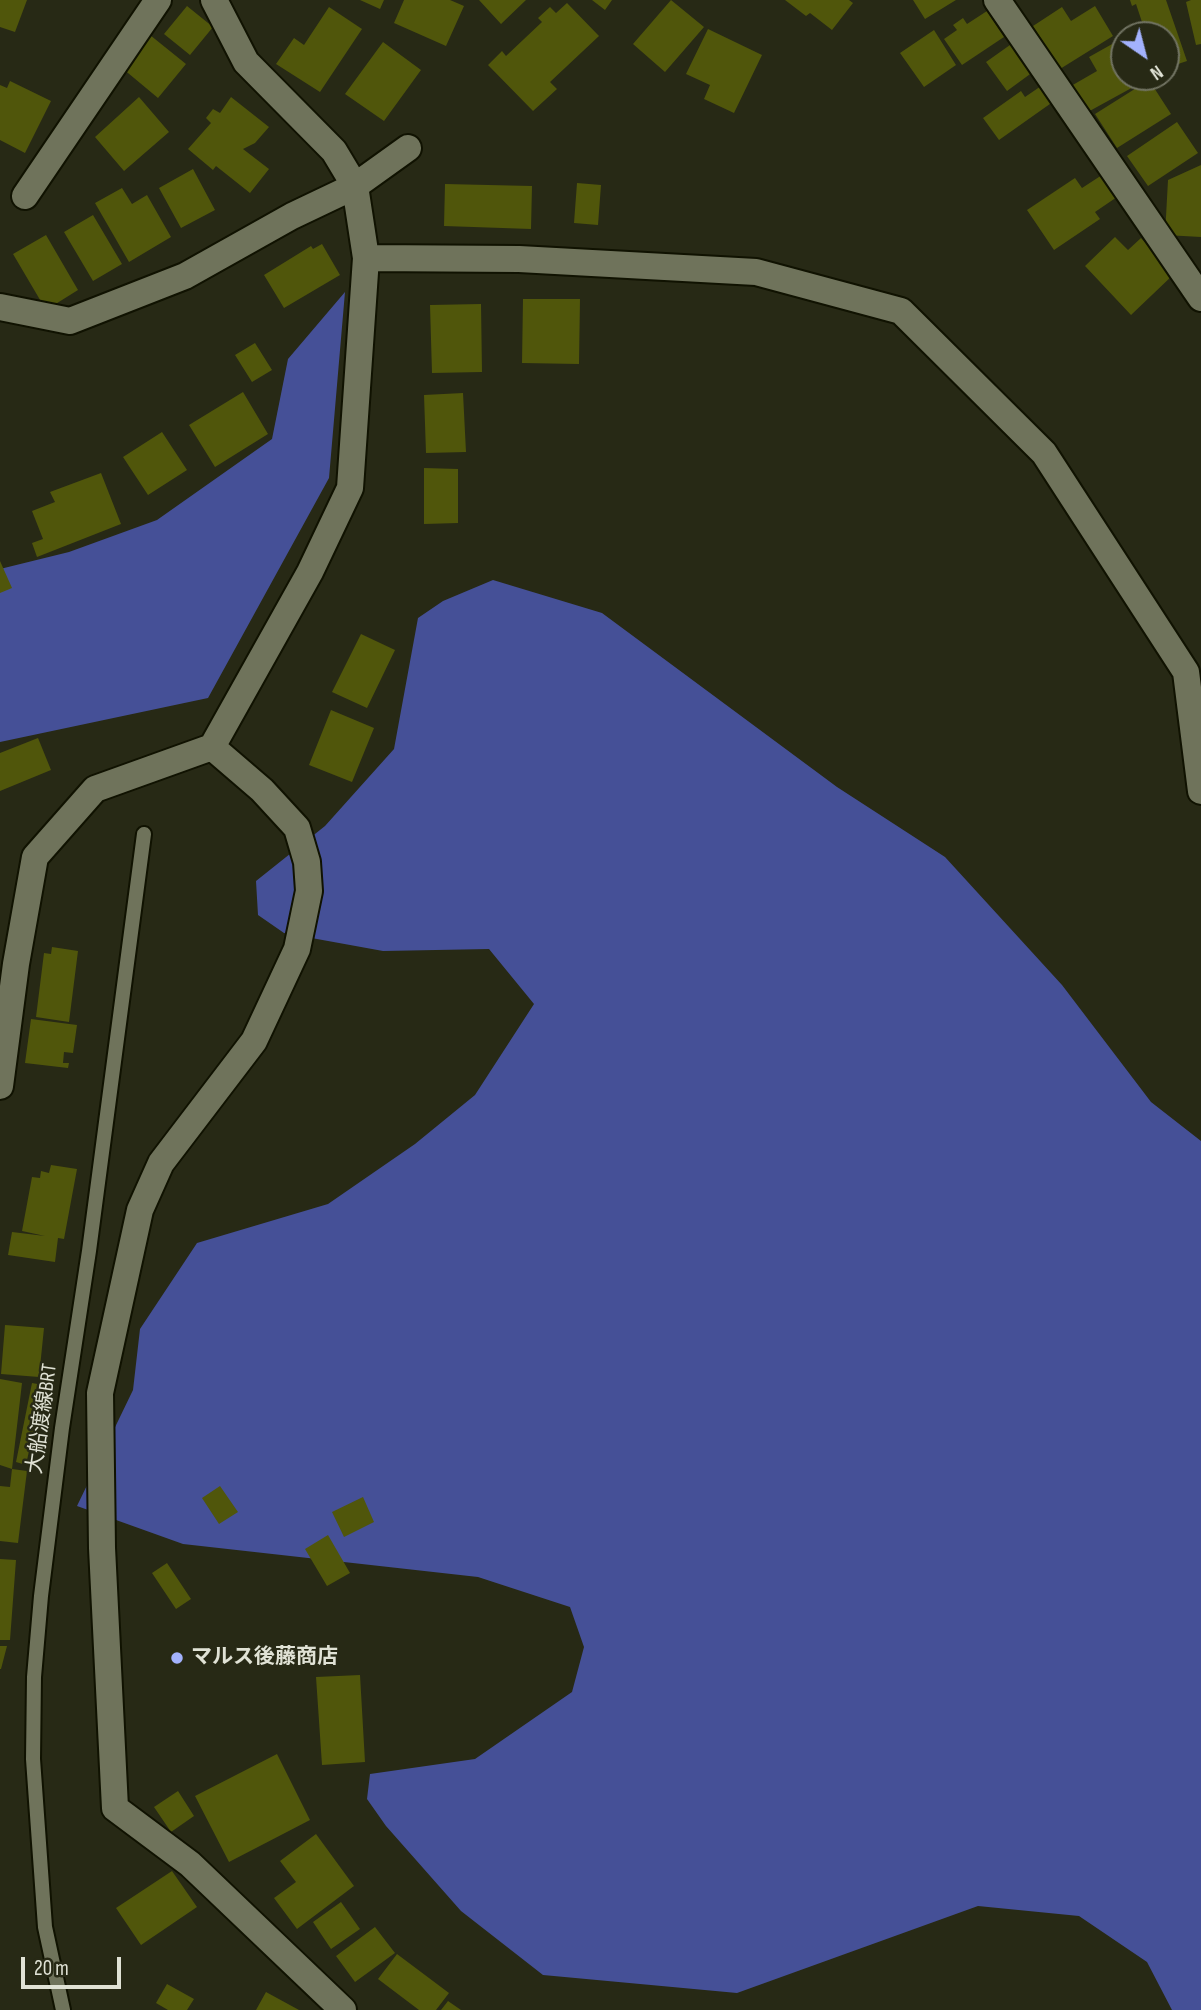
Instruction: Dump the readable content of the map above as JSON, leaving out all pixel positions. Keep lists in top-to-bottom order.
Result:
{
  "streets": {
    "lane": ["大船渡線BRT"]
  },
  "places": ["マルス後藤商店"],
  "scale_bar": "20 m",
  "north": "bottom right"
}
